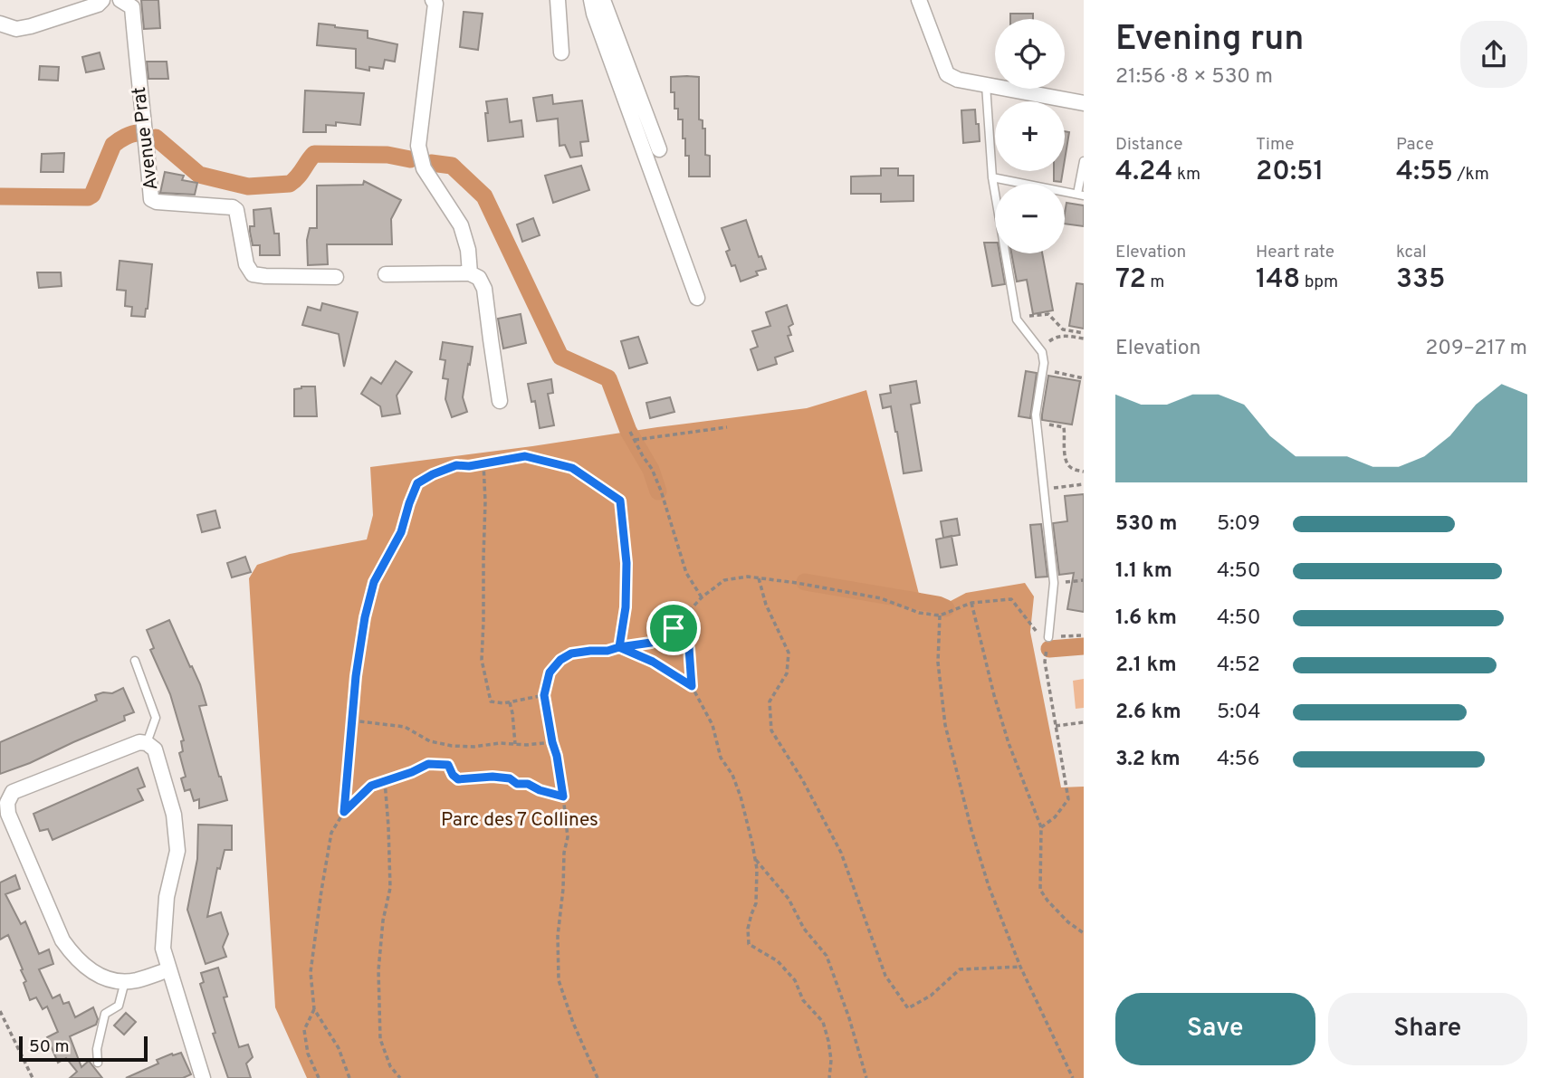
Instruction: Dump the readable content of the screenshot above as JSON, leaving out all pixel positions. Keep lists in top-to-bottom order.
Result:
{
  "streets": {
    "street": ["Avenue Prat"]
  },
  "parks": ["Parc des 7 Collines"],
  "scale_bar": "50 m",
  "page": {
    "heading": ["Evening run", "21:56 · 8 × 530 m"],
    "map_buttons": ["+", "−"],
    "stats": [
      ["Distance", "4.24 km"],
      ["Time", "20:51"],
      ["Pace", "4:55 /km"],
      ["Elevation", "72 m"],
      ["Heart rate", "148 bpm"],
      ["kcal", "335"]
    ],
    "chart": ["Elevation", "209–217 m"],
    "list": [
      {
        "name": "530 m",
        "note": "5:09"
      },
      {
        "name": "1.1 km",
        "note": "4:50"
      },
      {
        "name": "1.6 km",
        "note": "4:50"
      },
      {
        "name": "2.1 km",
        "note": "4:52"
      },
      {
        "name": "2.6 km",
        "note": "5:04"
      },
      {
        "name": "3.2 km",
        "note": "4:56"
      }
    ],
    "buttons": ["Save", "Share"],
    "scale": "50 m"
  }
}
